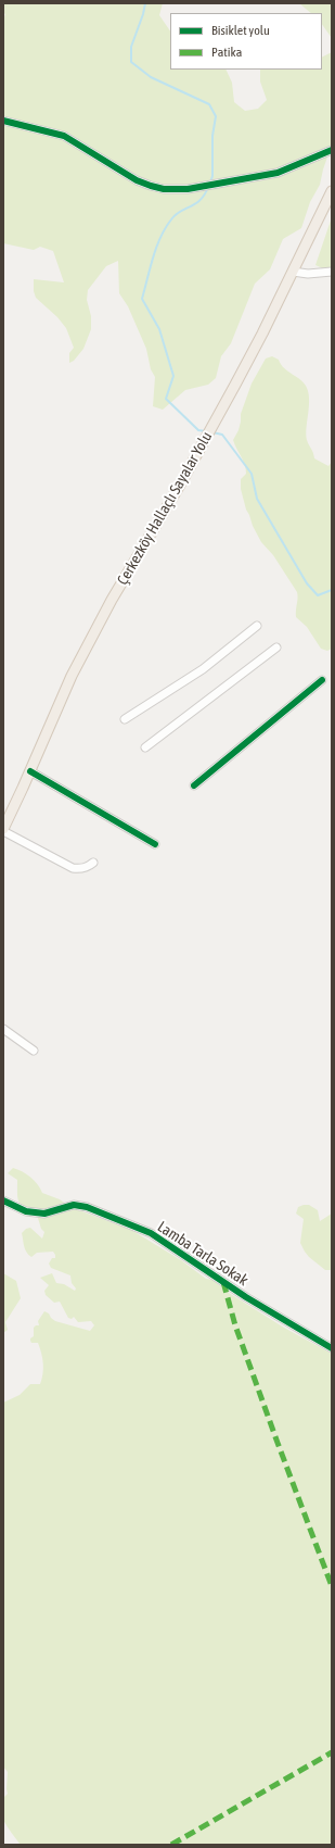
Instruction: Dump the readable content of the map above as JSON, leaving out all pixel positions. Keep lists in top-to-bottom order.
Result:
{
  "streets": {
    "main road": ["Çerkezköy Hallaçlı Sayalar Yolu"],
    "street": ["Lamba Tarla Sokak"]
  },
  "legend": ["Bisiklet yolu", "Patika"]
}
